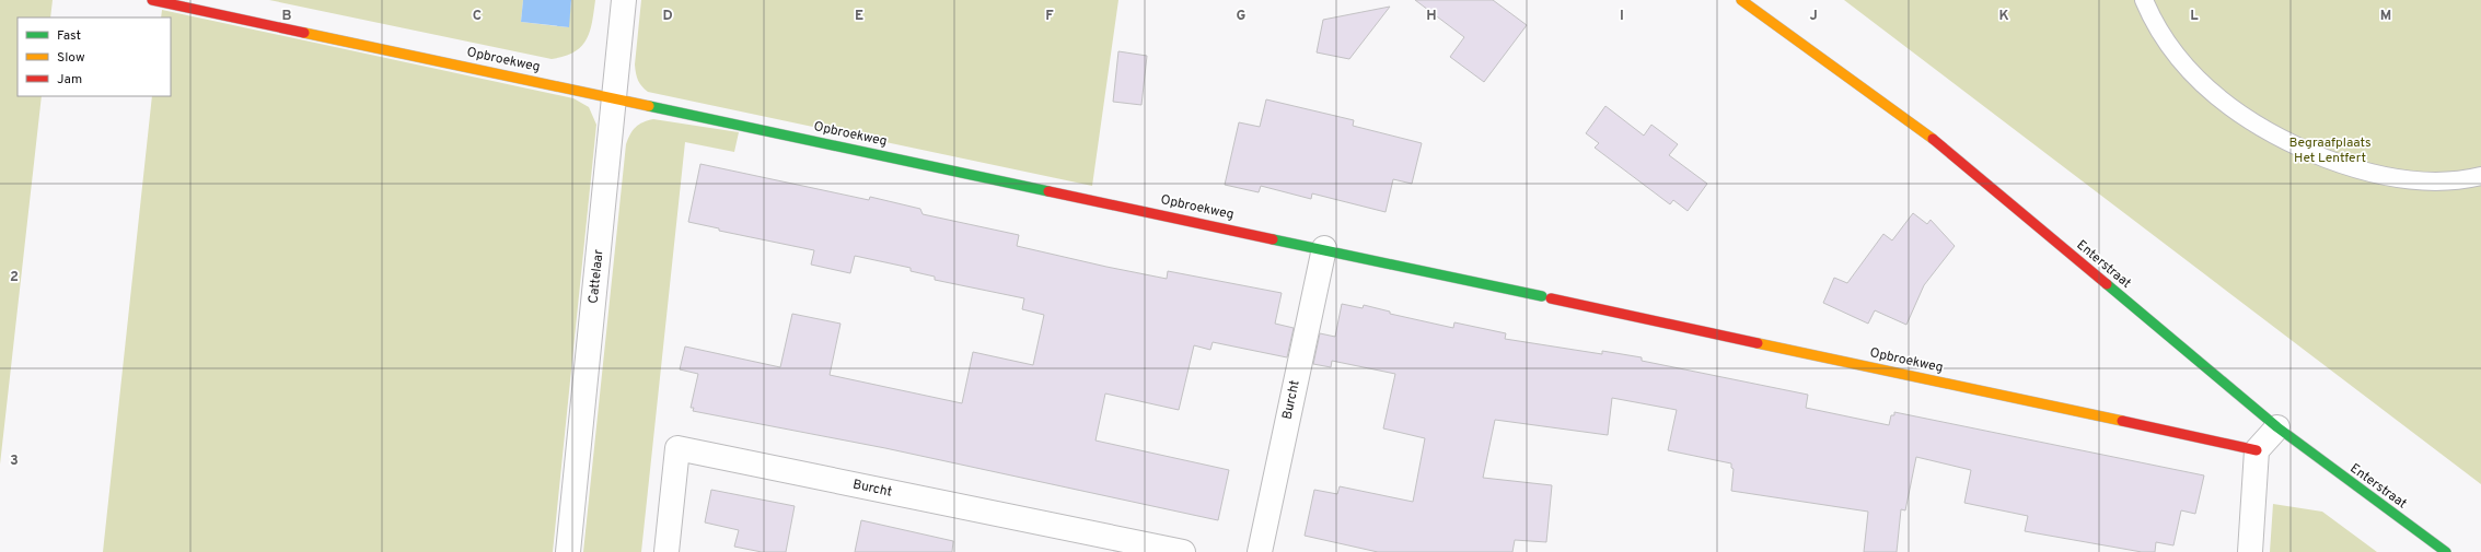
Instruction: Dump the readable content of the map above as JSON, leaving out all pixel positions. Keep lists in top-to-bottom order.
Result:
{
  "streets": {
    "street": [
      "Opbroekweg",
      "Enterstraat",
      "Cattelaar",
      "Burcht"
    ]
  },
  "crossings": [
    ["Opbroekweg", "Cattelaar"],
    ["Opbroekweg", "Burcht"]
  ],
  "parks": ["Begraafplaats Het Lentfert"],
  "legend": ["Fast", "Slow", "Jam"],
  "grid": {
    "columns": [
      "B",
      "C",
      "D",
      "E",
      "F",
      "G",
      "H",
      "I",
      "J",
      "K",
      "L",
      "M"
    ],
    "rows": ["2", "3"]
  }
}
